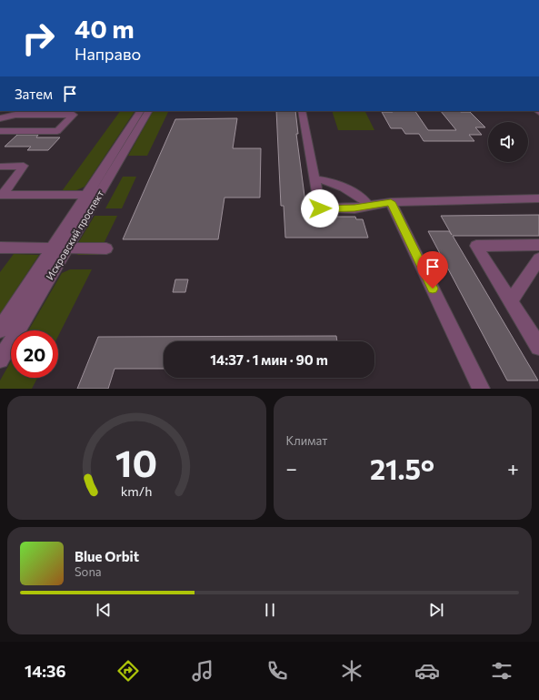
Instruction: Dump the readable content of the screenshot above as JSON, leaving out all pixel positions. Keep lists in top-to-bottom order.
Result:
{
  "streets": {
    "street": ["Искровский проспект"]
  },
  "page": {
    "turn": ["40 m", "Направо"],
    "then": "Затем",
    "limit": "20",
    "trip": "14:37 · 1 мин · 90 m",
    "tile": "Климат",
    "heat": ["−", "21.5°", "+"],
    "song": ["Blue Orbit", "Sona"],
    "tabs": "14:36",
    "gauge": ["10", "km/h"]
  }
}
